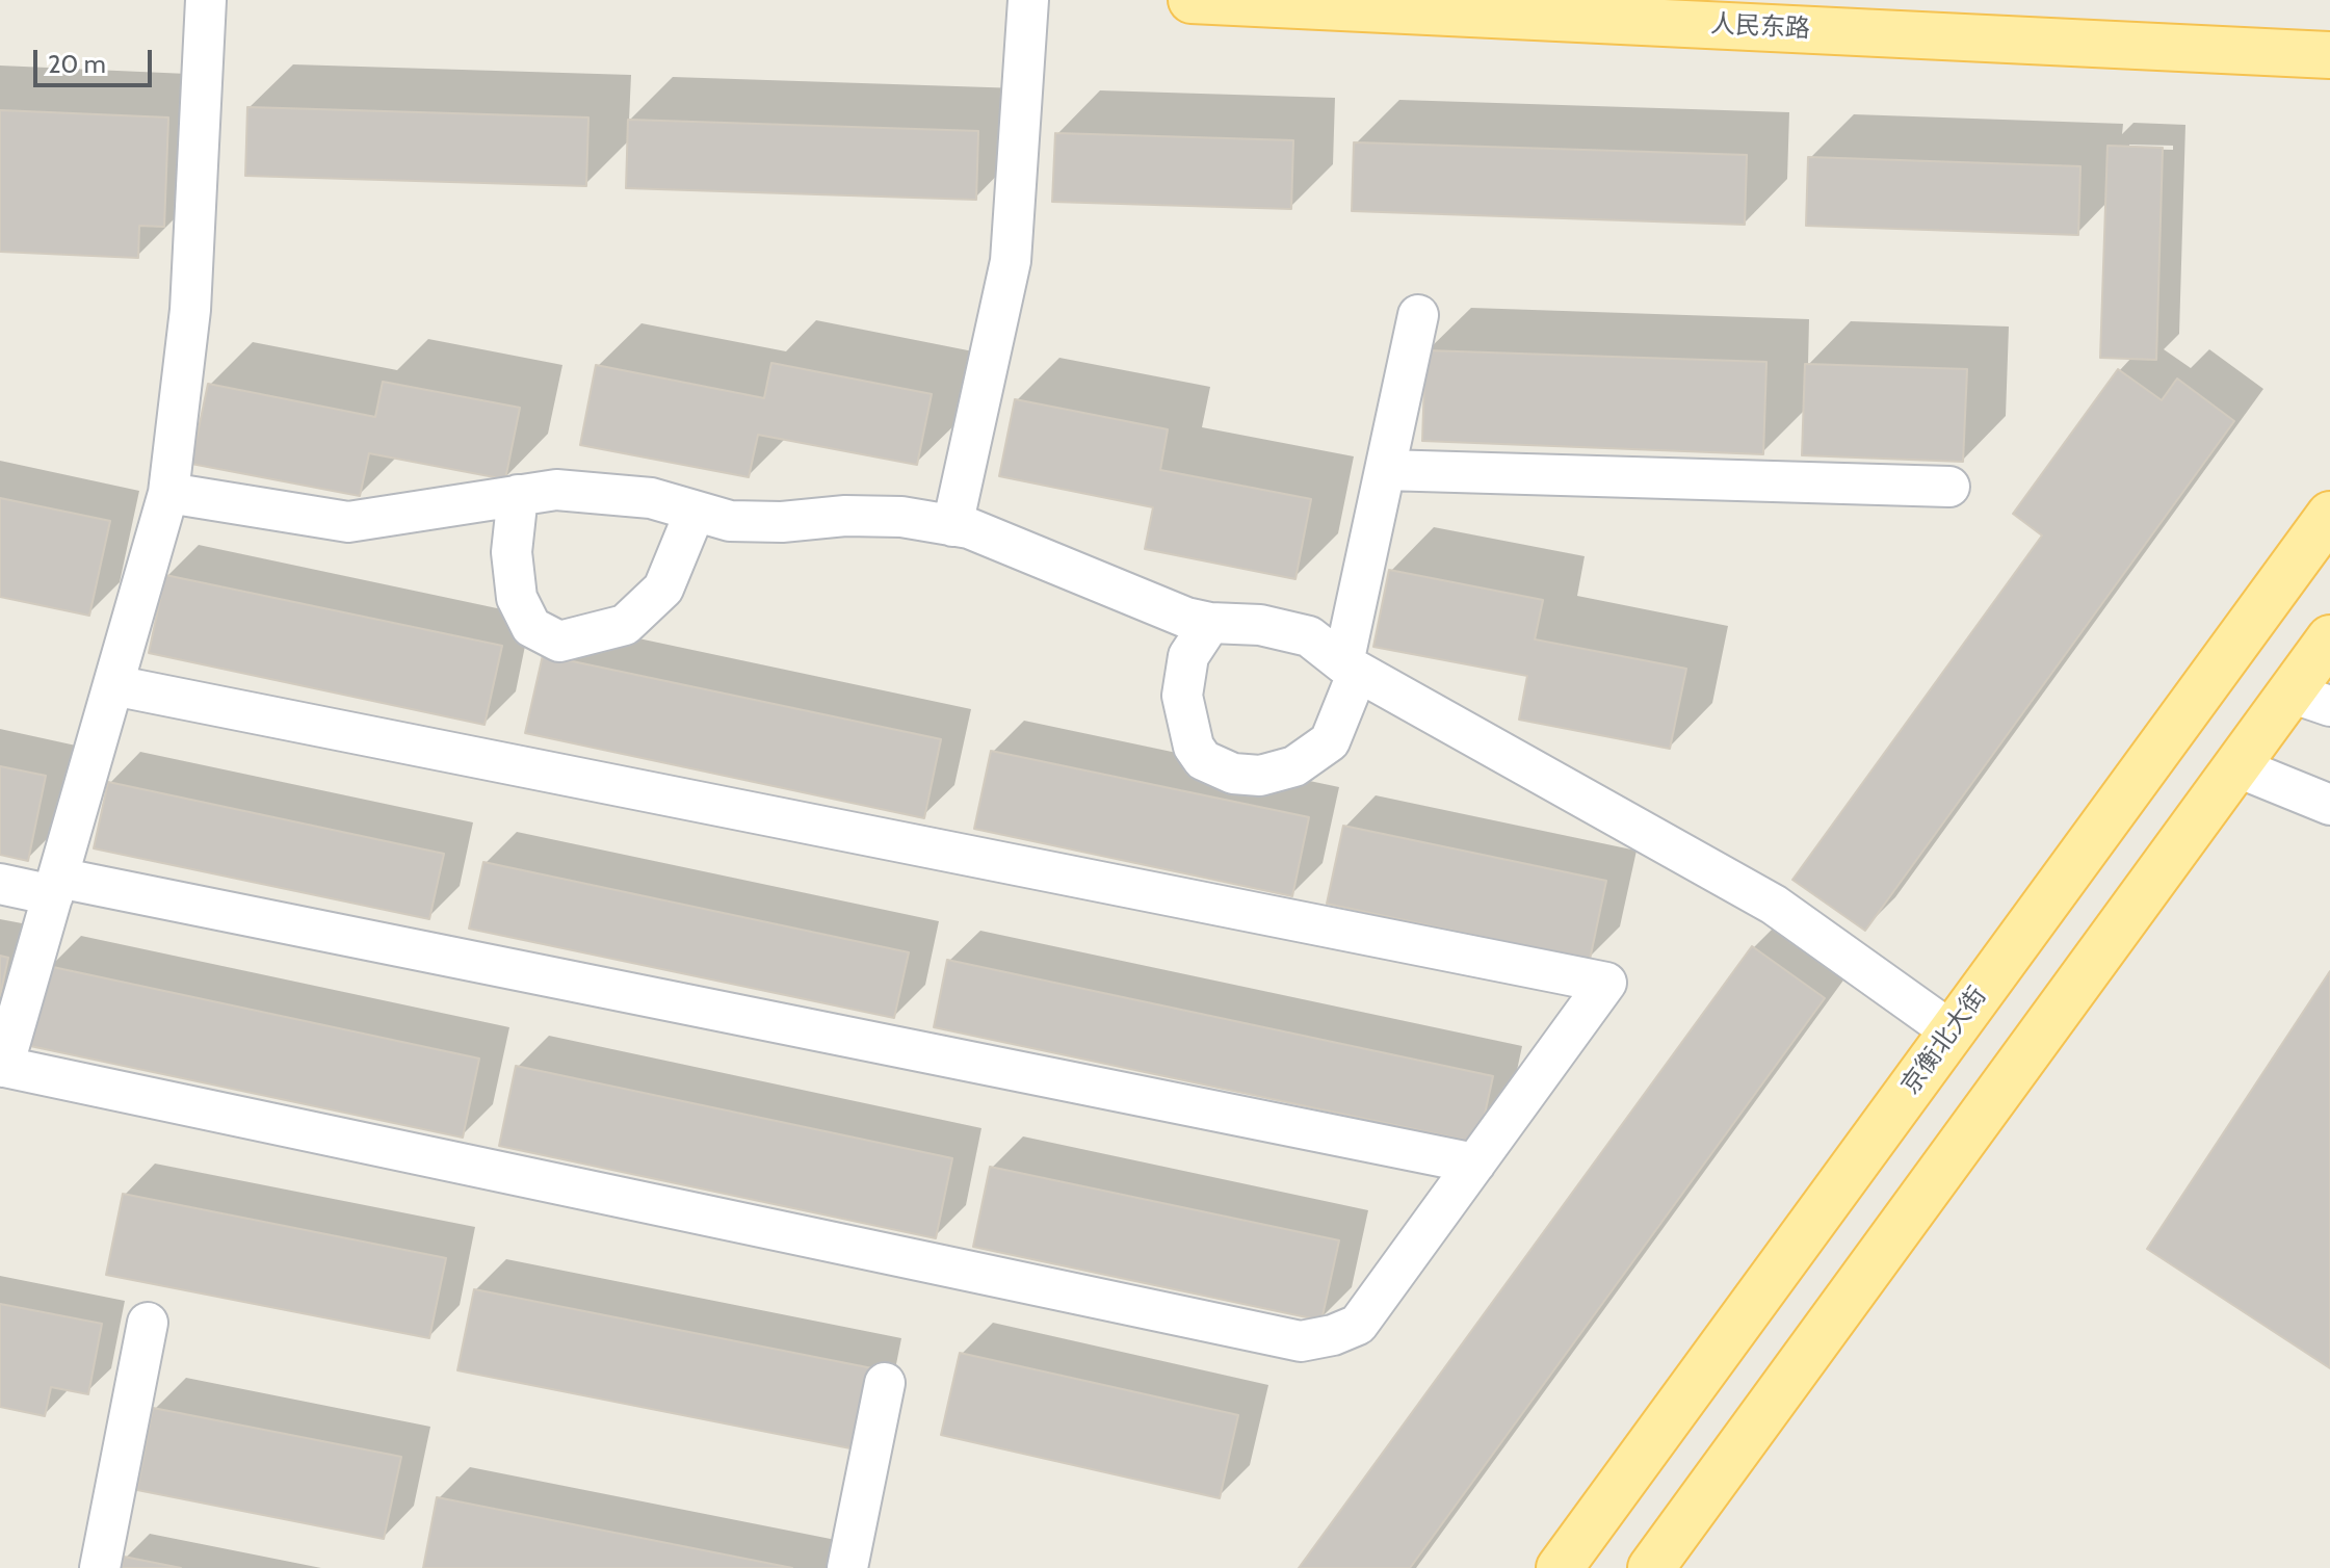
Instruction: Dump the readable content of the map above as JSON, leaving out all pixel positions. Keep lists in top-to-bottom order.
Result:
{
  "streets": {
    "main road": ["人民东路", "京衡北大街"]
  },
  "scale_bar": "20 m"
}
